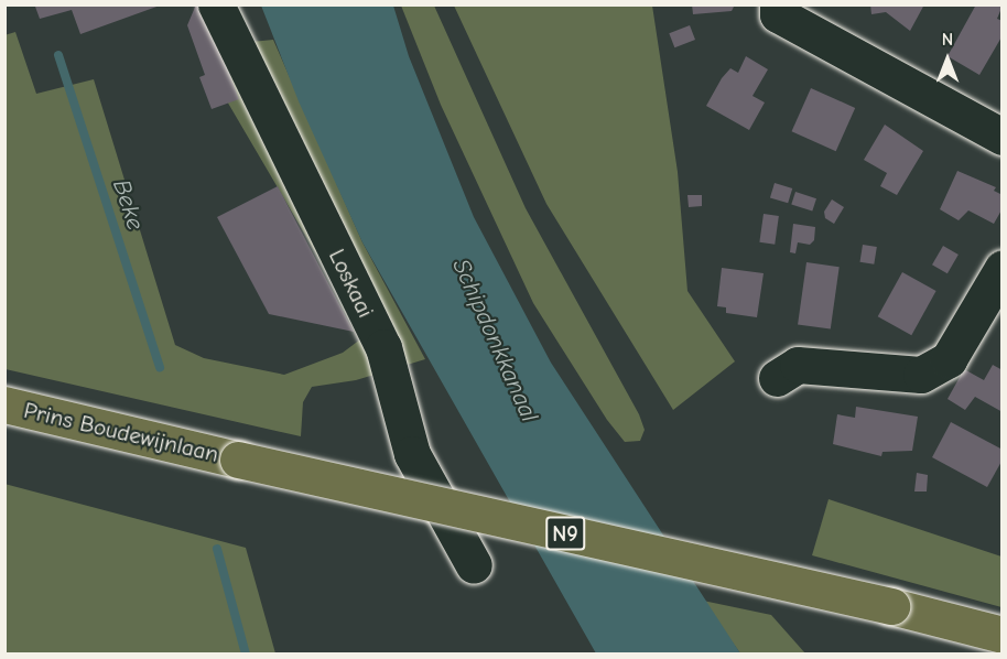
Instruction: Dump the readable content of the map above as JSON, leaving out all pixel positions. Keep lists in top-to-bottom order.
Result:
{
  "streets": {
    "main road": ["Prins Boudewijnlaan", "N9"],
    "street": ["Loskaai"]
  },
  "water": ["Beke", "Schipdonkkanaal"],
  "north": "top"
}
